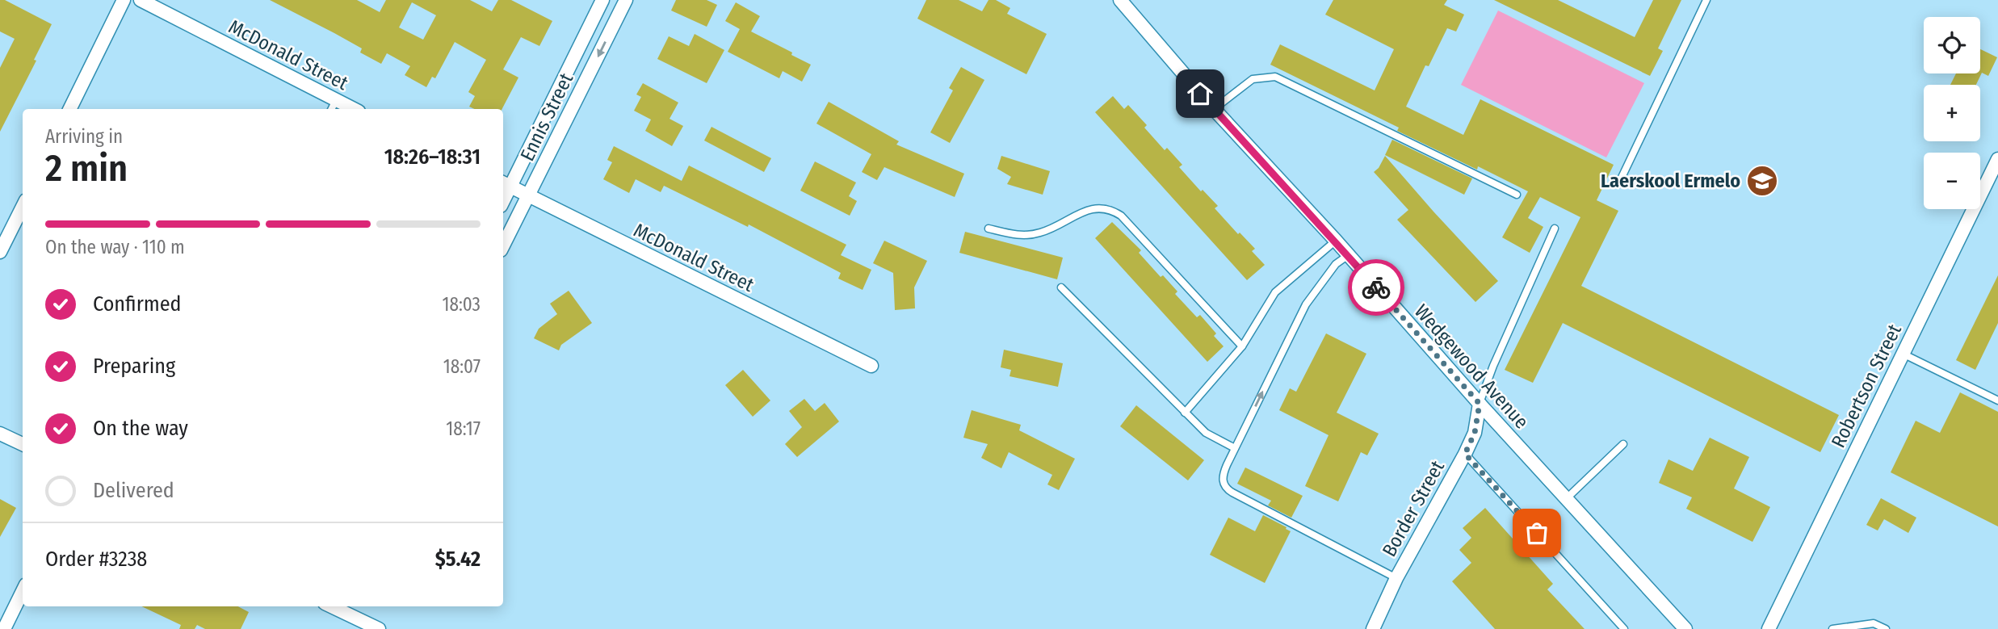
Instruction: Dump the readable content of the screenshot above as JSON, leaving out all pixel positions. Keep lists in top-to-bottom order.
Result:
{
  "streets": {
    "street": [
      "McDonald Street",
      "Ennis Street",
      "Wedgewood Avenue",
      "Robertson Street",
      "Border Street"
    ]
  },
  "crossings": [
    ["McDonald Street", "Ennis Street"],
    ["Wedgewood Avenue", "Border Street"]
  ],
  "places": {
    "school or university": ["Laerskool Ermelo"]
  },
  "page": {
    "map_buttons": ["+", "−"],
    "heading": ["2 min", "Arriving in", "18:26–18:31"],
    "panel": ["Order #3238", "$5.42"],
    "bar": "On the way · 110 m",
    "list": [
      ["Confirmed", "18:03"],
      ["Preparing", "18:07"],
      ["On the way", "18:17"],
      "Delivered"
    ]
  }
}
